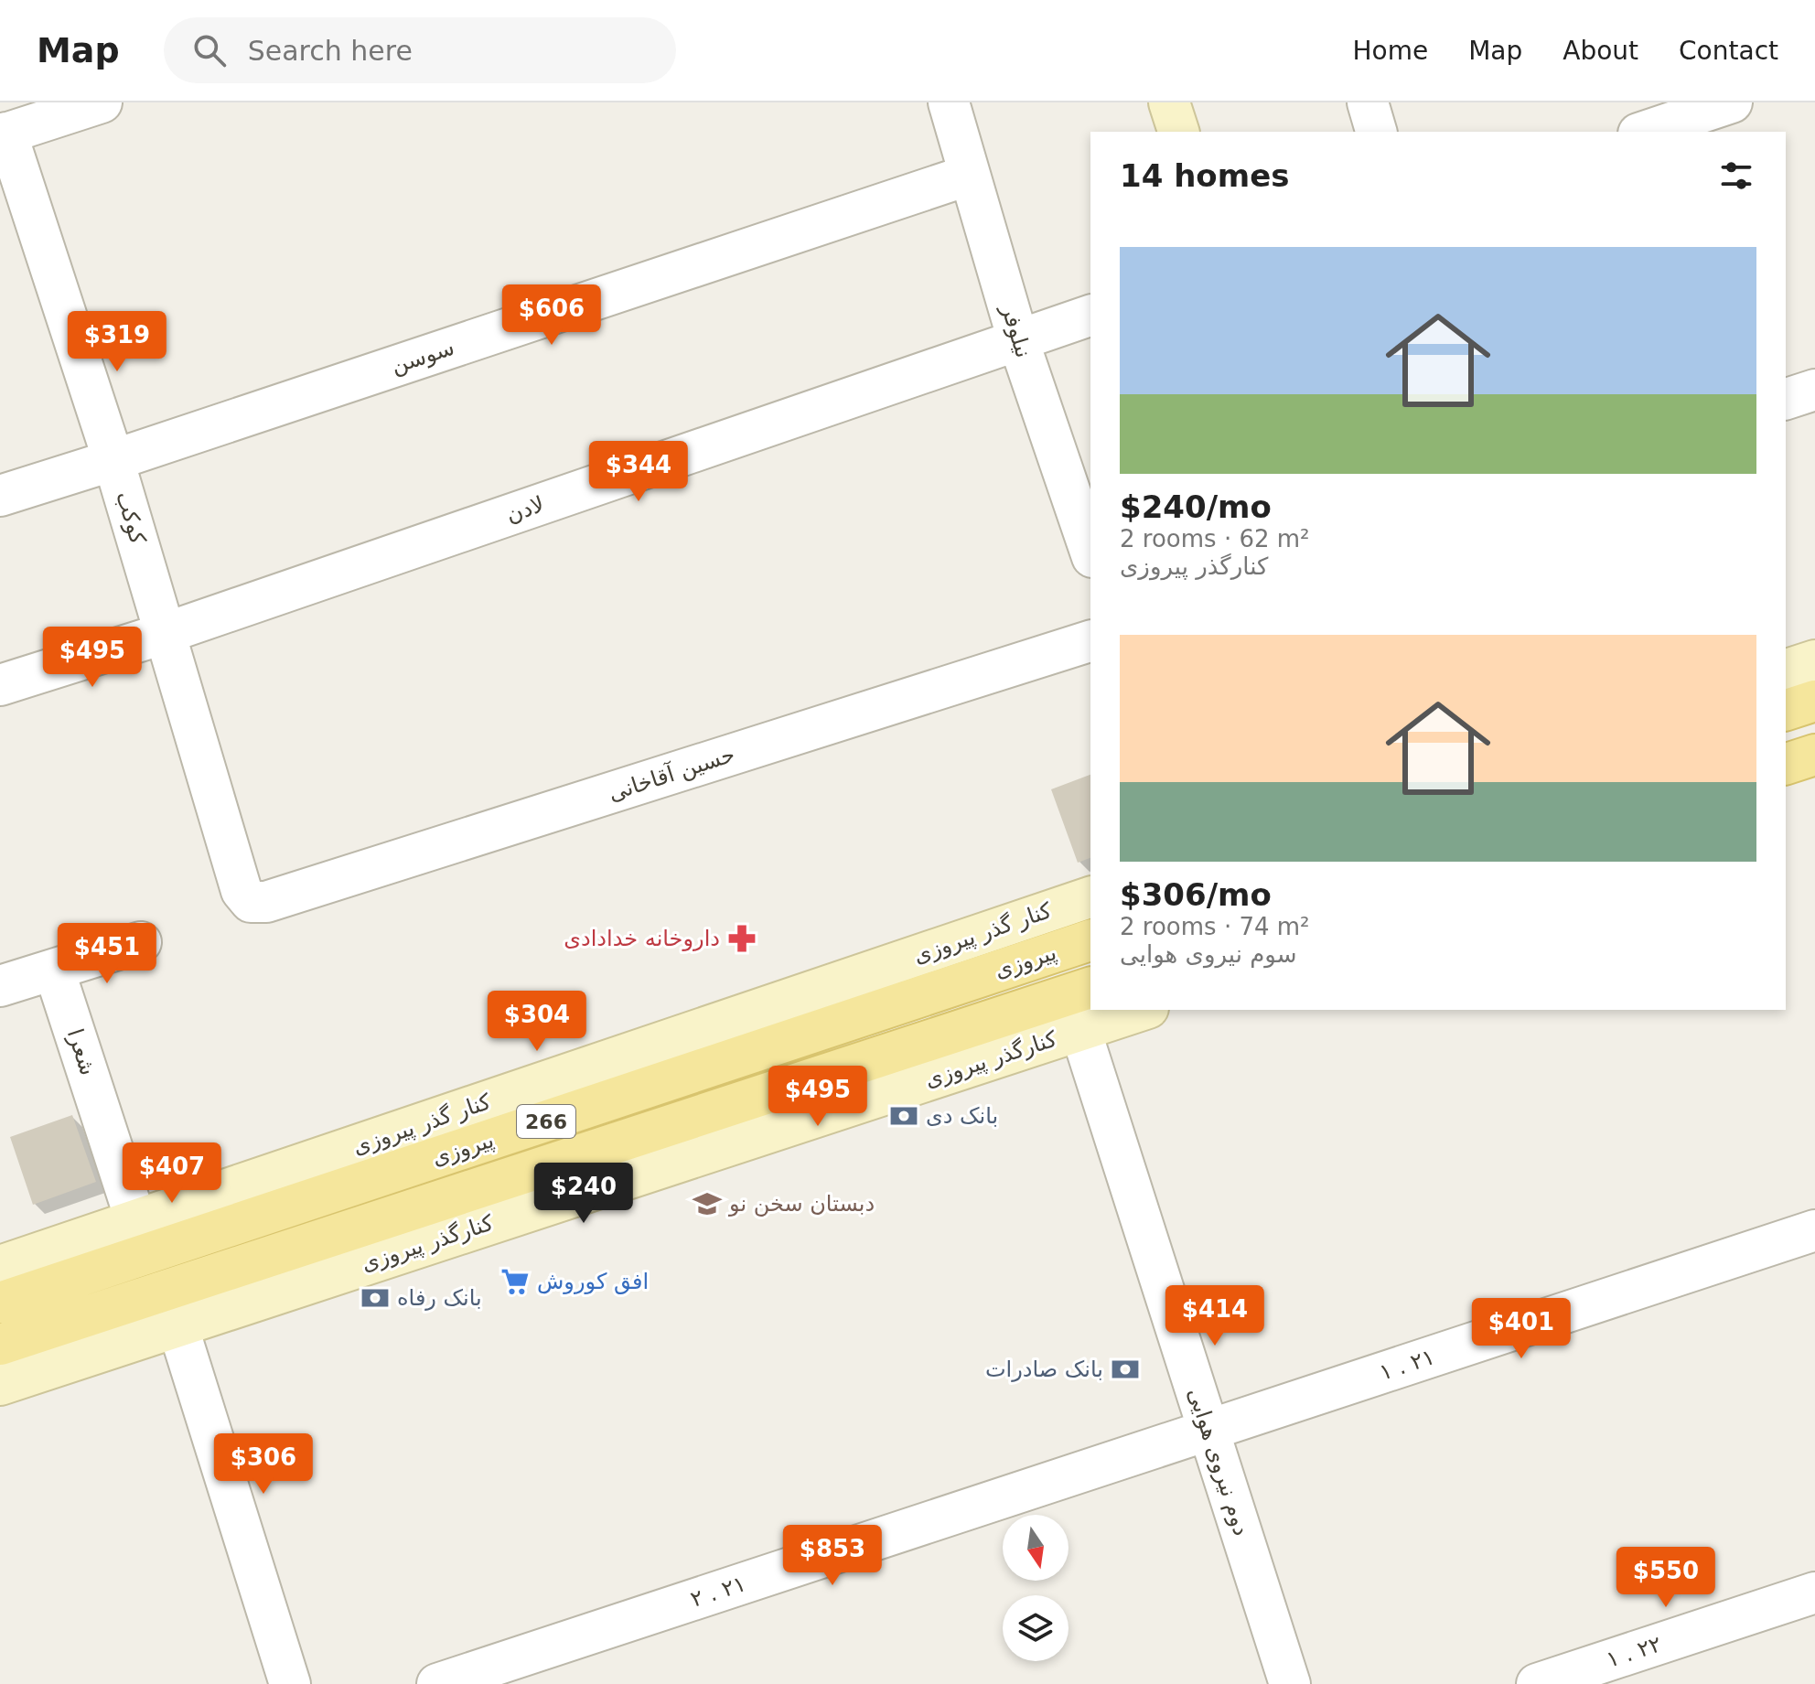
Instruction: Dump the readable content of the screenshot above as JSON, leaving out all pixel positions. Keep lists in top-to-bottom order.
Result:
{
  "streets": {
    "main road": [
      "کنار گذر پیروزی",
      "پیروزی",
      "کنارگذر پیروزی",
      "266"
    ],
    "street": [
      "نیلوفر",
      "سوسن",
      "لادن",
      "کوکب",
      "حسین آقاخانی",
      "شعرا",
      "۱ . ۲۱",
      "دوم نیروی هوایی",
      "۲ . ۲۱",
      "۱ . ۲۲"
    ]
  },
  "crossings": [
    ["نیلوفر", "سوسن"],
    ["نیلوفر", "لادن"],
    ["سوسن", "کوکب"],
    ["لادن", "کوکب"],
    ["کوکب", "حسین آقاخانی"],
    ["کنار گذر پیروزی", "شعرا"],
    ["کنارگذر پیروزی", "دوم نیروی هوایی"],
    ["۱ . ۲۱", "دوم نیروی هوایی"],
    ["۱ . ۲۱", "۲ . ۲۱"],
    ["دوم نیروی هوایی", "۲ . ۲۱"]
  ],
  "places": {
    "pharmacy": ["داروخانه خدادادی"],
    "bank": ["بانک دی", "بانک رفاه", "بانک صادرات"],
    "school or university": ["دبستان سخن نو"],
    "supermarket": ["افق کوروش"]
  },
  "north": "bottom",
  "page": {
    "header": "Map",
    "search": "Search here",
    "nav": [
      "Home",
      "Map",
      "About",
      "Contact"
    ],
    "heading": "14 homes",
    "list": [
      {
        "name": "$240/mo",
        "note": "2 rooms · 62 m² · کنارگذر پیروزی"
      },
      {
        "name": "$306/mo",
        "note": "2 rooms · 74 m² · سوم نیروی هوایی"
      }
    ],
    "price": [
      "$606",
      "$319",
      "$344",
      "$495",
      "$451",
      "$304",
      "$495",
      "$407",
      "$240",
      "$414",
      "$401",
      "$306",
      "$853",
      "$550"
    ]
  }
}
